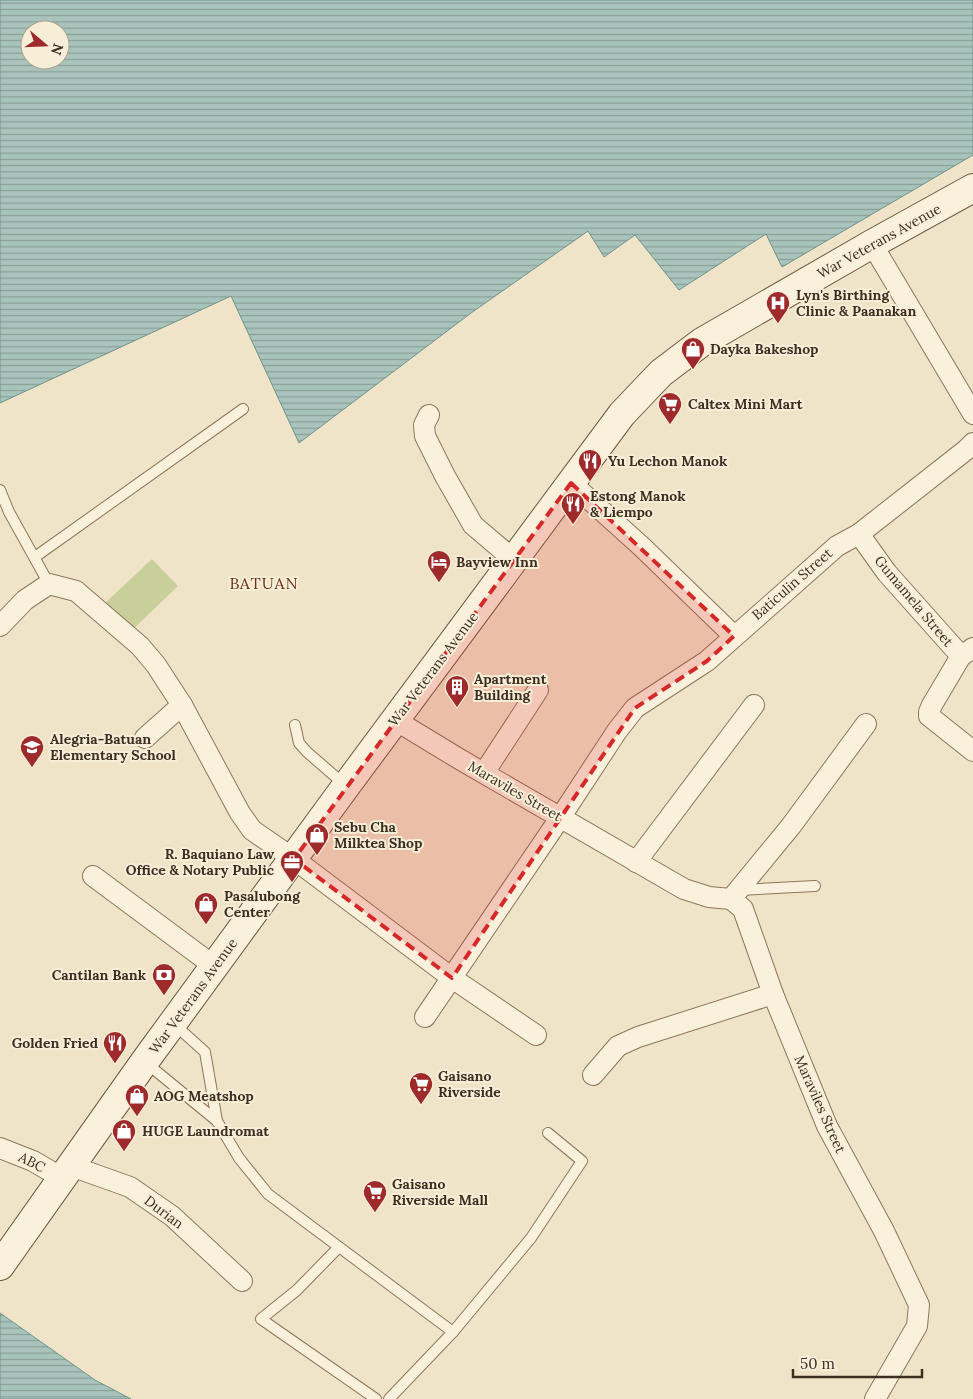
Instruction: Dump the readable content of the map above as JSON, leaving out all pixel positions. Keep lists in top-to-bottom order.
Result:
{
  "streets": {
    "main road": ["War Veterans Avenue"],
    "street": [
      "Baticulin Street",
      "Gumamela Street",
      "Maraviles Street",
      "ABC",
      "Durian"
    ]
  },
  "crossings": [
    ["War Veterans Avenue", "Maraviles Street"],
    ["War Veterans Avenue", "ABC"],
    ["War Veterans Avenue", "Durian"],
    ["Baticulin Street", "Gumamela Street"],
    ["Baticulin Street", "Maraviles Street"],
    ["ABC", "Durian"]
  ],
  "districts": ["BATUAN"],
  "places": {
    "hospital": ["Lyn's Birthing Clinic & Paanakan"],
    "shop": [
      "Dayka Bakeshop",
      "Sebu Cha Milktea Shop",
      "Pasalubong Center",
      "AOG Meatshop",
      "HUGE Laundromat"
    ],
    "supermarket": ["Caltex Mini Mart", "Gaisano Riverside", "Gaisano Riverside Mall"],
    "restaurant": ["Yu Lechon Manok", "Estong Manok & Liempo", "Golden Fried"],
    "hotel": ["Bayview Inn"],
    "building": ["Apartment Building"],
    "school or university": ["Alegria-Batuan Elementary School"],
    "office": ["R. Baquiano Law Office & Notary Public"],
    "bank": ["Cantilan Bank"]
  },
  "scale_bar": "50 m",
  "north": "right"
}
